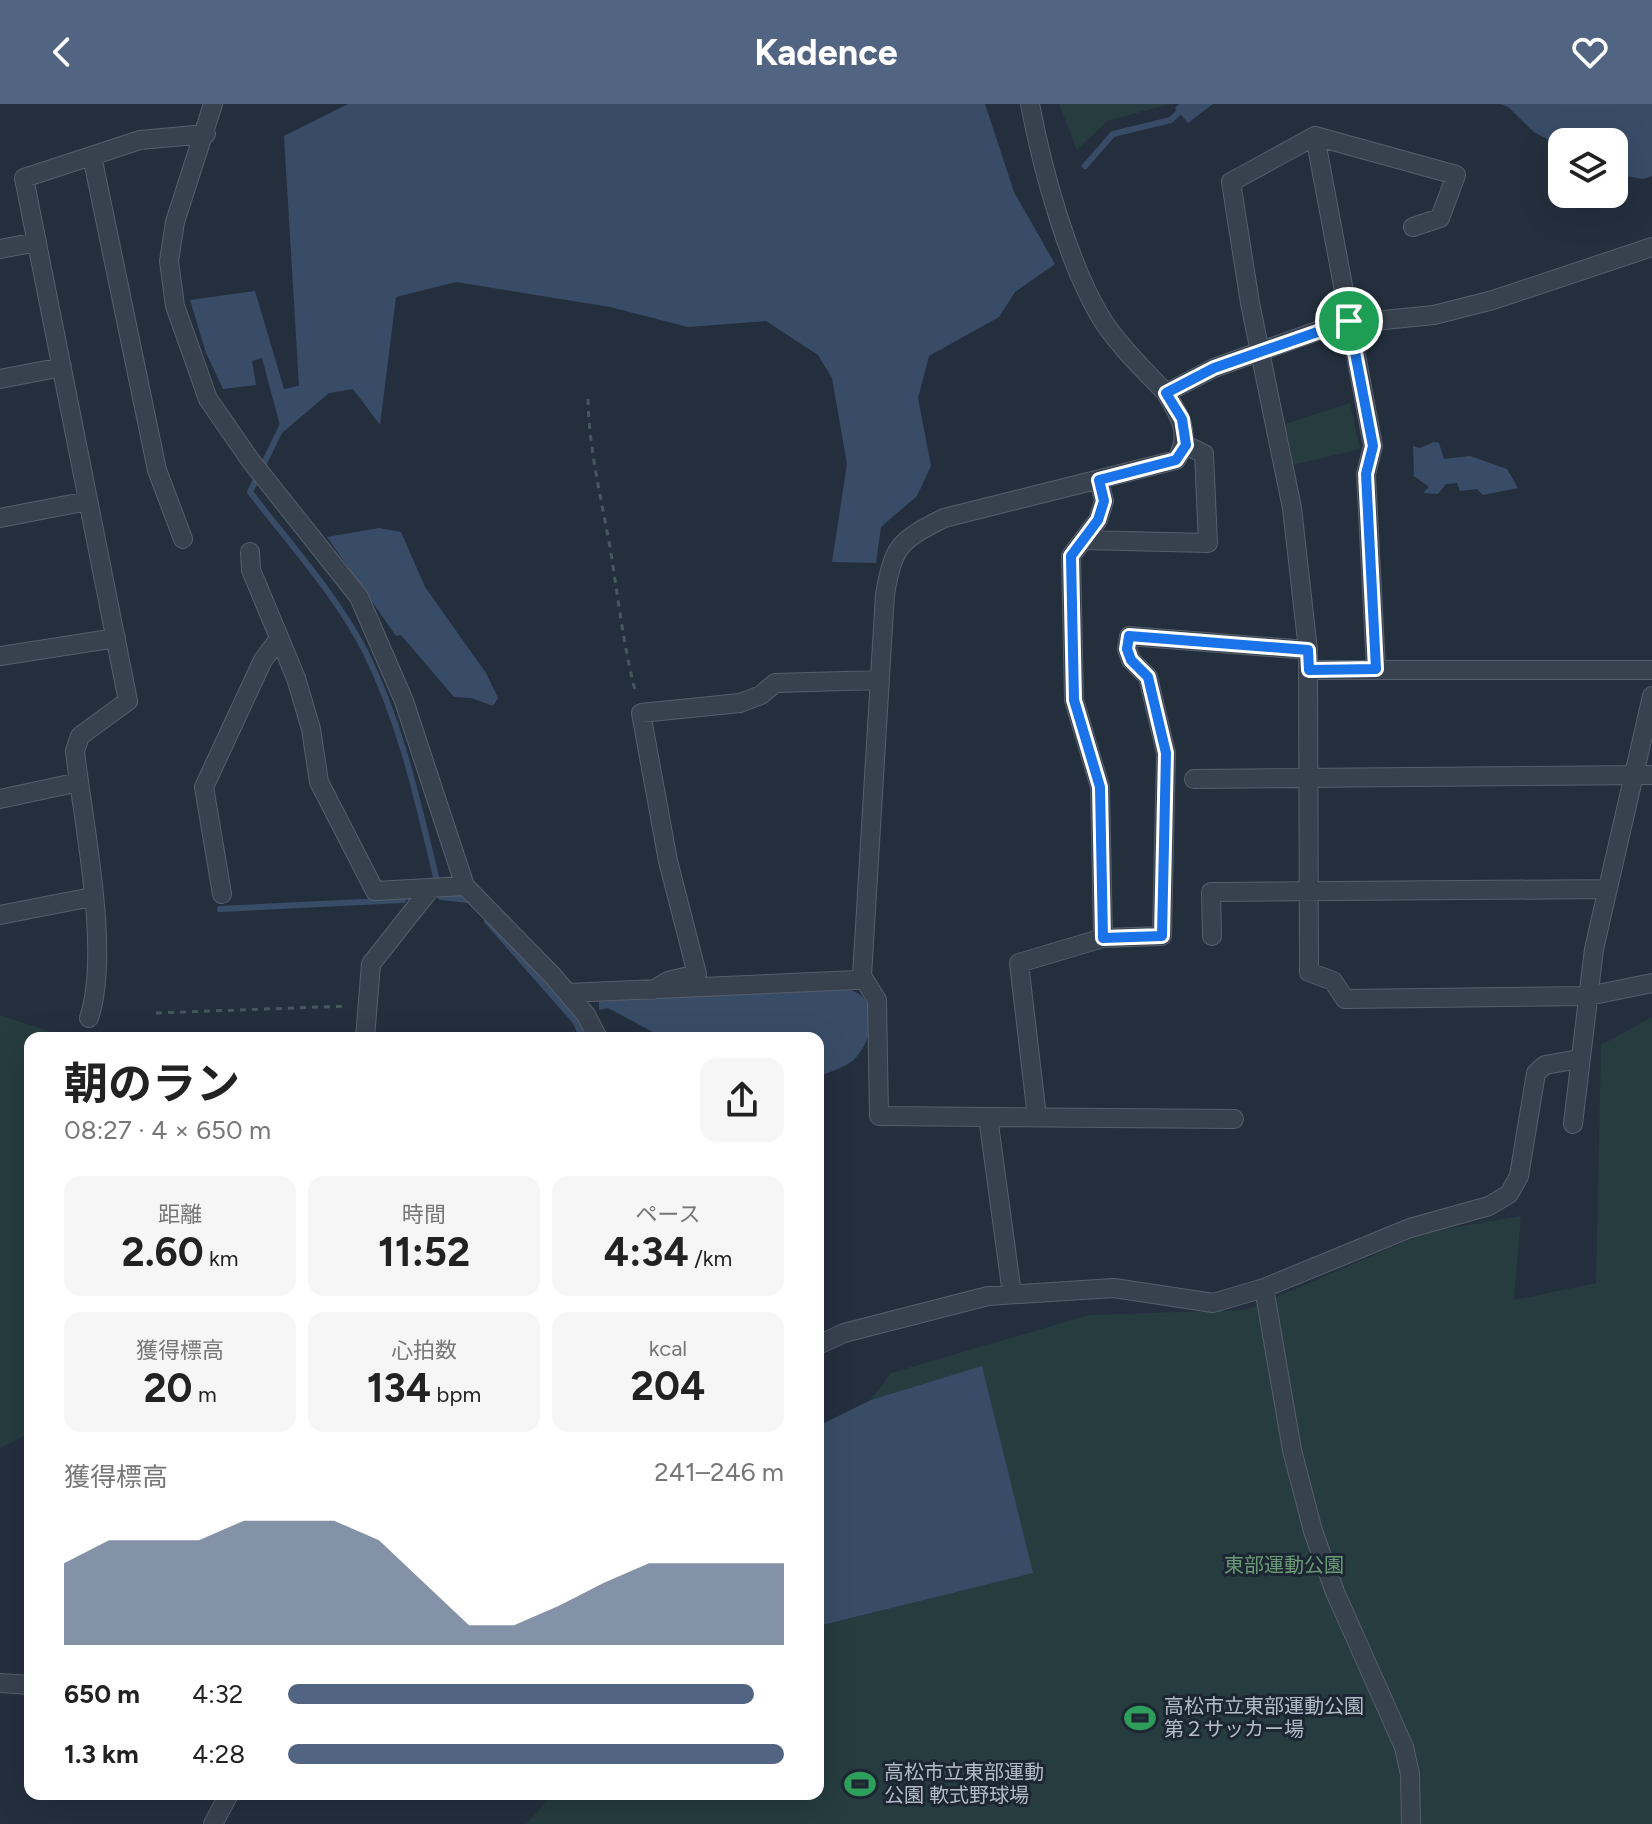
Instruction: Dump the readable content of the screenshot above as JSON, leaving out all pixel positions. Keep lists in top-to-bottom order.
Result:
{
  "parks": ["東部運動公園"],
  "places": {
    "sports": ["高松市立東部運動公園 第２サッカー場", "高松市立東部運動 公園 軟式野球場"]
  },
  "page": {
    "header": "Kadence",
    "heading": ["朝のラン", "08:27 · 4 × 650 m"],
    "stats": [
      ["距離", "2.60 km"],
      ["時間", "11:52"],
      ["ペース", "4:34 /km"],
      ["獲得標高", "20 m"],
      ["心拍数", "134 bpm"],
      ["kcal", "204"]
    ],
    "chart": ["獲得標高", "241–246 m"],
    "list": [
      {
        "name": "650 m",
        "note": "4:32"
      },
      {
        "name": "1.3 km",
        "note": "4:28"
      }
    ]
  }
}
